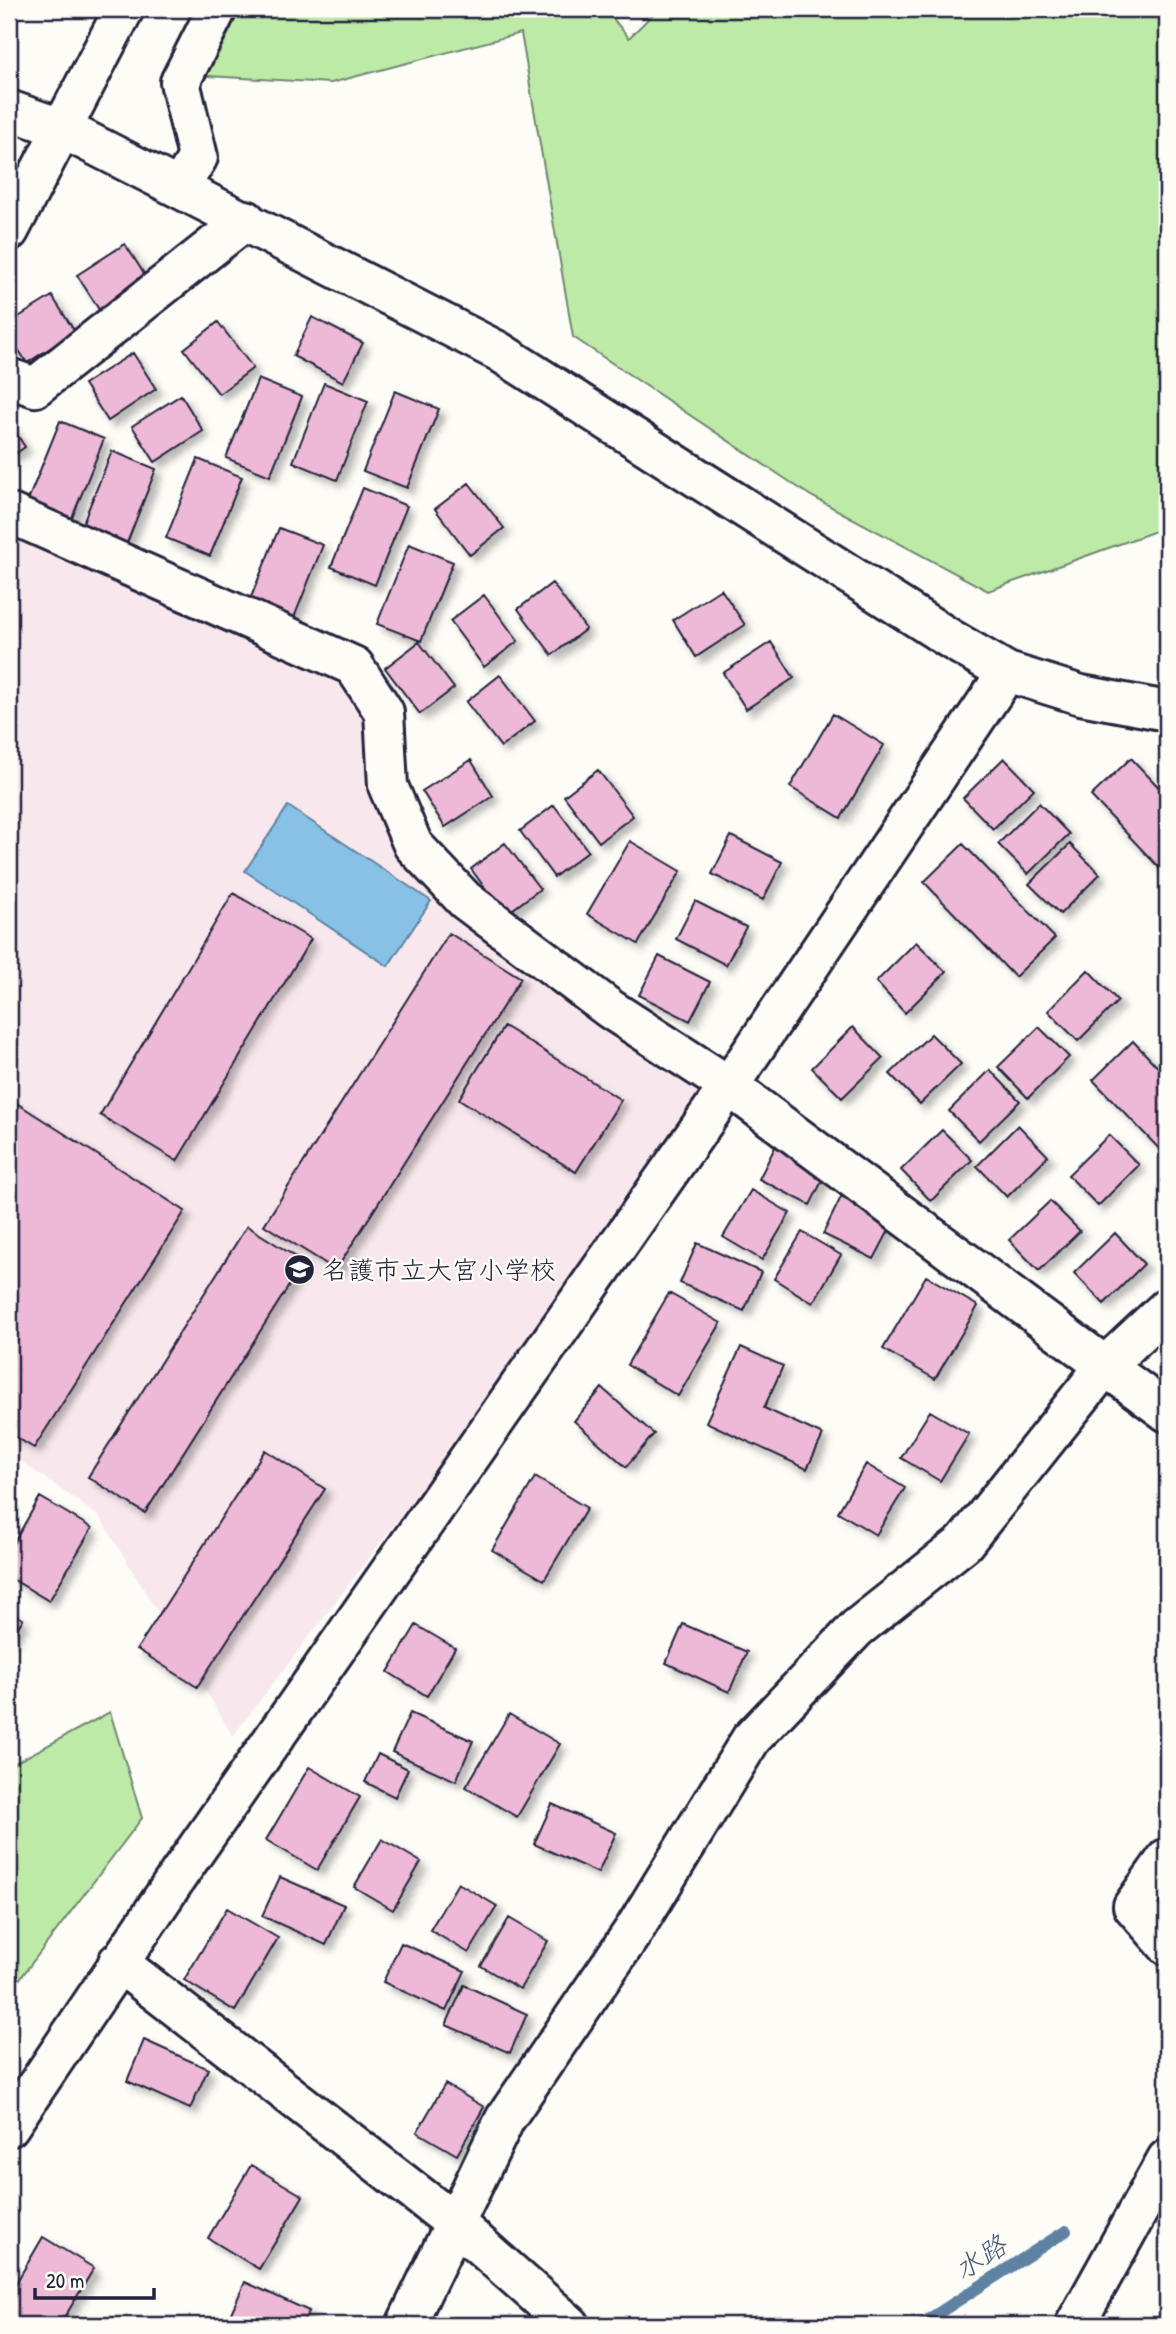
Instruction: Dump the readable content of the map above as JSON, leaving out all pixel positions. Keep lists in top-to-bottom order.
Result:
{
  "water": ["水路"],
  "places": {
    "school or university": ["名護市立大宮小学校"]
  },
  "scale_bar": "20 m"
}
